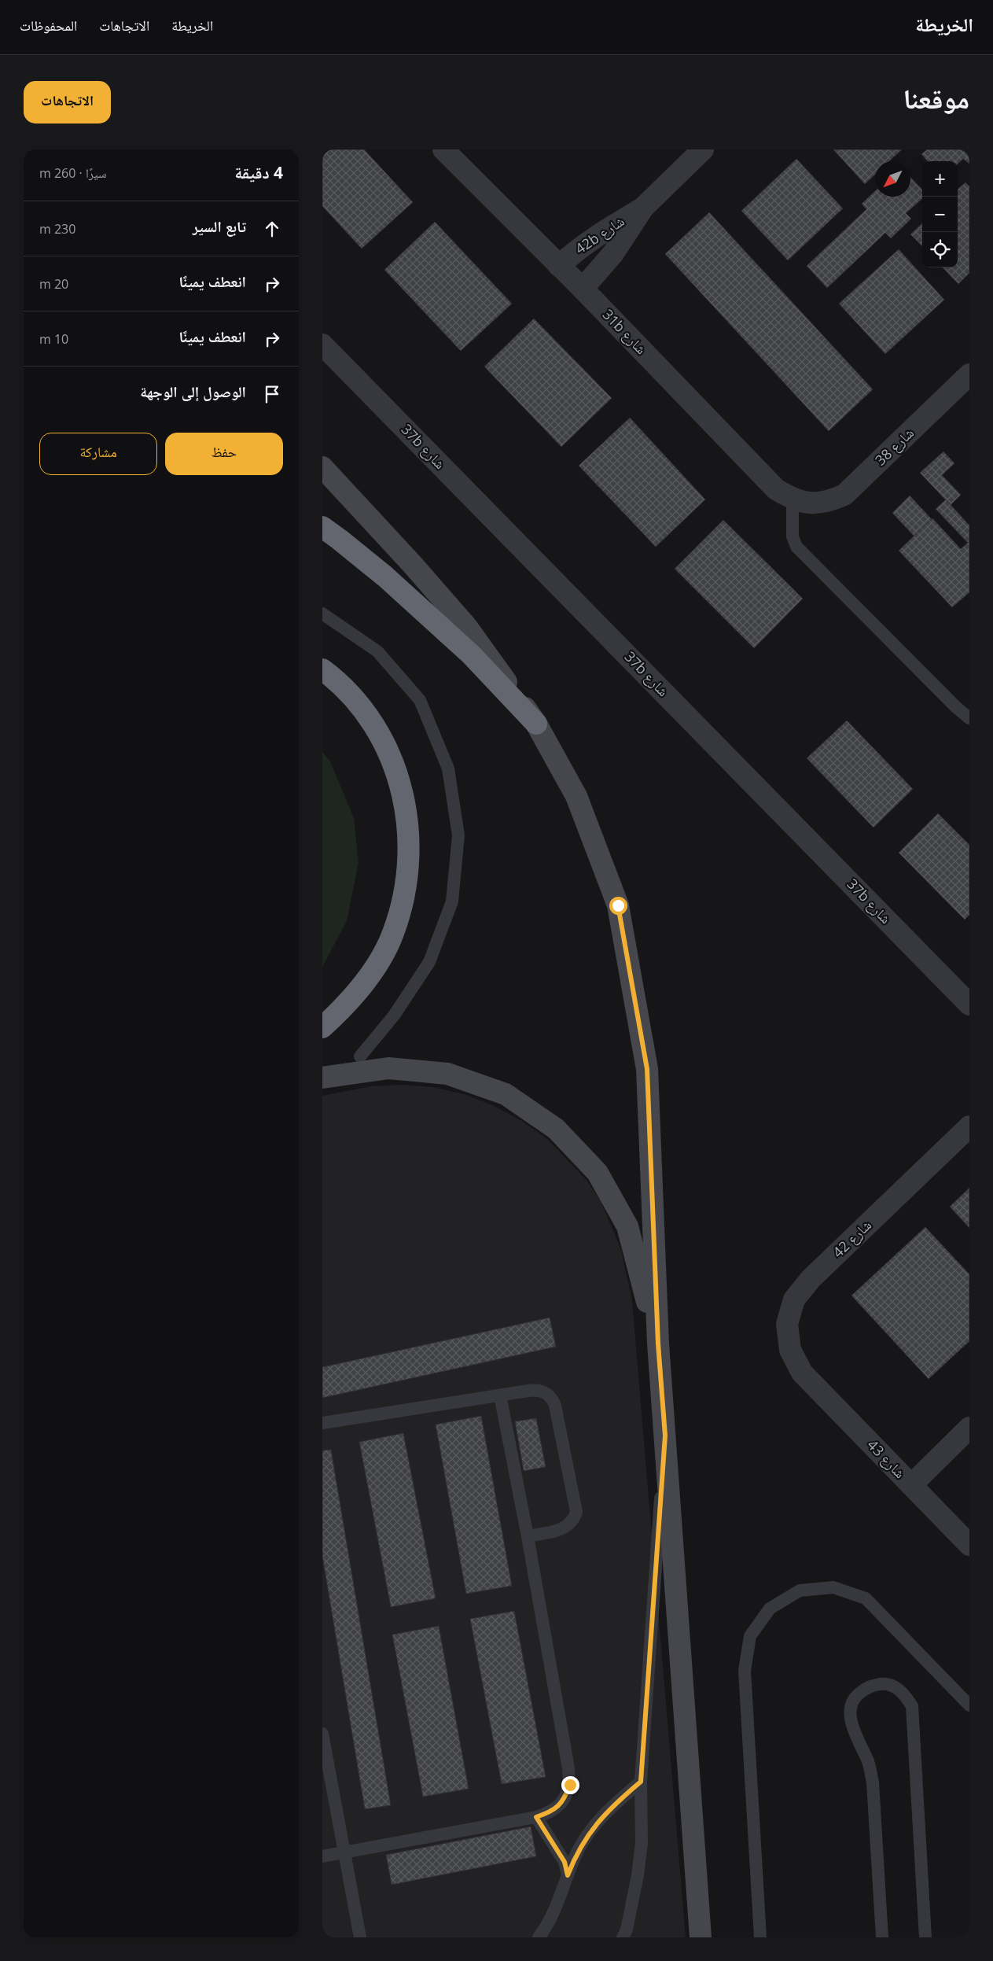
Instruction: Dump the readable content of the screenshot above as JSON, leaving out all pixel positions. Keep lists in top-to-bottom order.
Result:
{
  "streets": {
    "street": [
      "42b شارع",
      "31b شارع",
      "37b شارع",
      "شارع 38",
      "شارع 42",
      "شارع 43"
    ]
  },
  "crossings": [
    ["42b شارع", "31b شارع"],
    ["31b شارع", "شارع 38"],
    ["شارع 42", "شارع 43"]
  ],
  "north": "bottom left",
  "page": {
    "header": "الخريطة",
    "nav": ["الخريطة", "الاتجاهات", "المحفوظات"],
    "title": "موقعنا",
    "buttons": [
      "الاتجاهات",
      ["حفظ", "مشاركة"]
    ],
    "heading": ["4 دقيقة", "سيرًا · 260 m"],
    "map_buttons": ["+", "−"],
    "list": [
      ["تابع السير", "230 m"],
      ["انعطف يمينًا", "20 m"],
      ["انعطف يمينًا", "10 m"],
      "الوصول إلى الوجهة"
    ]
  }
}
